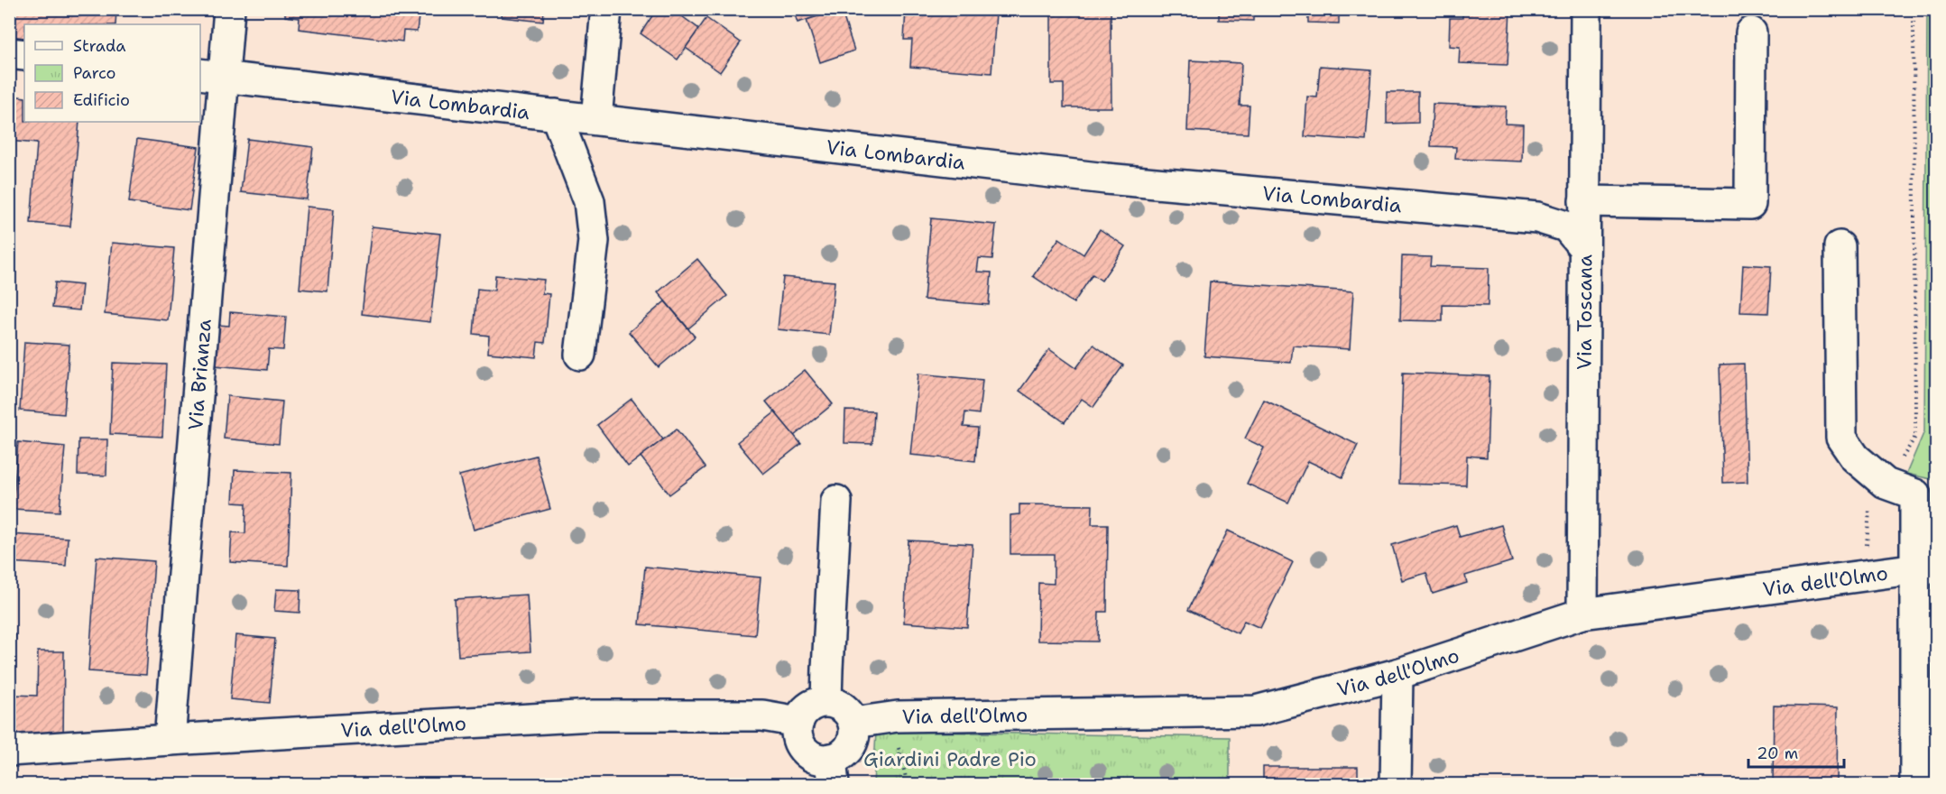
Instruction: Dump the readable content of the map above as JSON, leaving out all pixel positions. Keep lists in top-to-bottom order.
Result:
{
  "streets": {
    "street": [
      "Via Lombardia",
      "Via Toscana",
      "Via Brianza",
      "Via dell'Olmo"
    ]
  },
  "crossings": [
    ["Via Lombardia", "Via Toscana"],
    ["Via Lombardia", "Via Brianza"],
    ["Via Toscana", "Via dell'Olmo"],
    ["Via Brianza", "Via dell'Olmo"]
  ],
  "parks": ["Giardini Padre Pio"],
  "legend": ["Strada", "Parco", "Edificio"],
  "scale_bar": "20 m"
}
